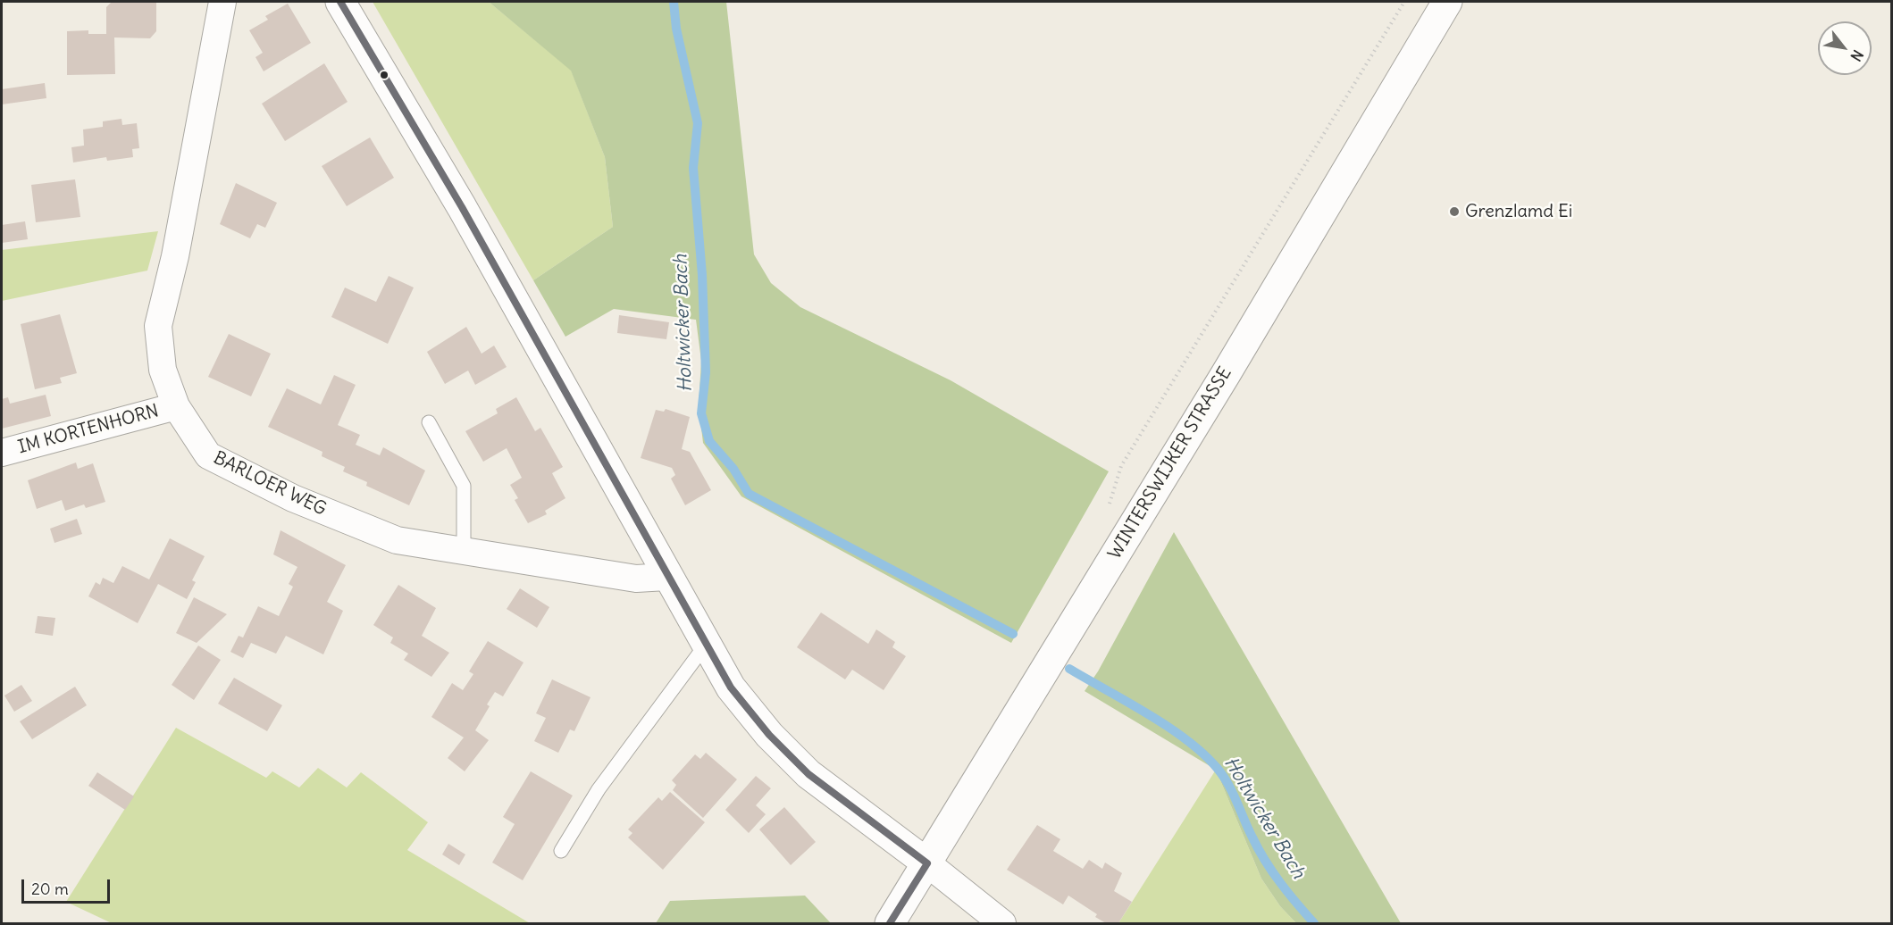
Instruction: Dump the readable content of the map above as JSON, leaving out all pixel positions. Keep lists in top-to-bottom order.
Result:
{
  "streets": {
    "main road": ["WINTERSWIJKER STRASSE"],
    "street": ["IM KORTENHORN", "BARLOER WEG"]
  },
  "crossings": [
    ["IM KORTENHORN", "BARLOER WEG"]
  ],
  "water": ["Holtwicker Bach"],
  "places": ["Grenzlamd Ei"],
  "scale_bar": "20 m",
  "north": "bottom right"
}
